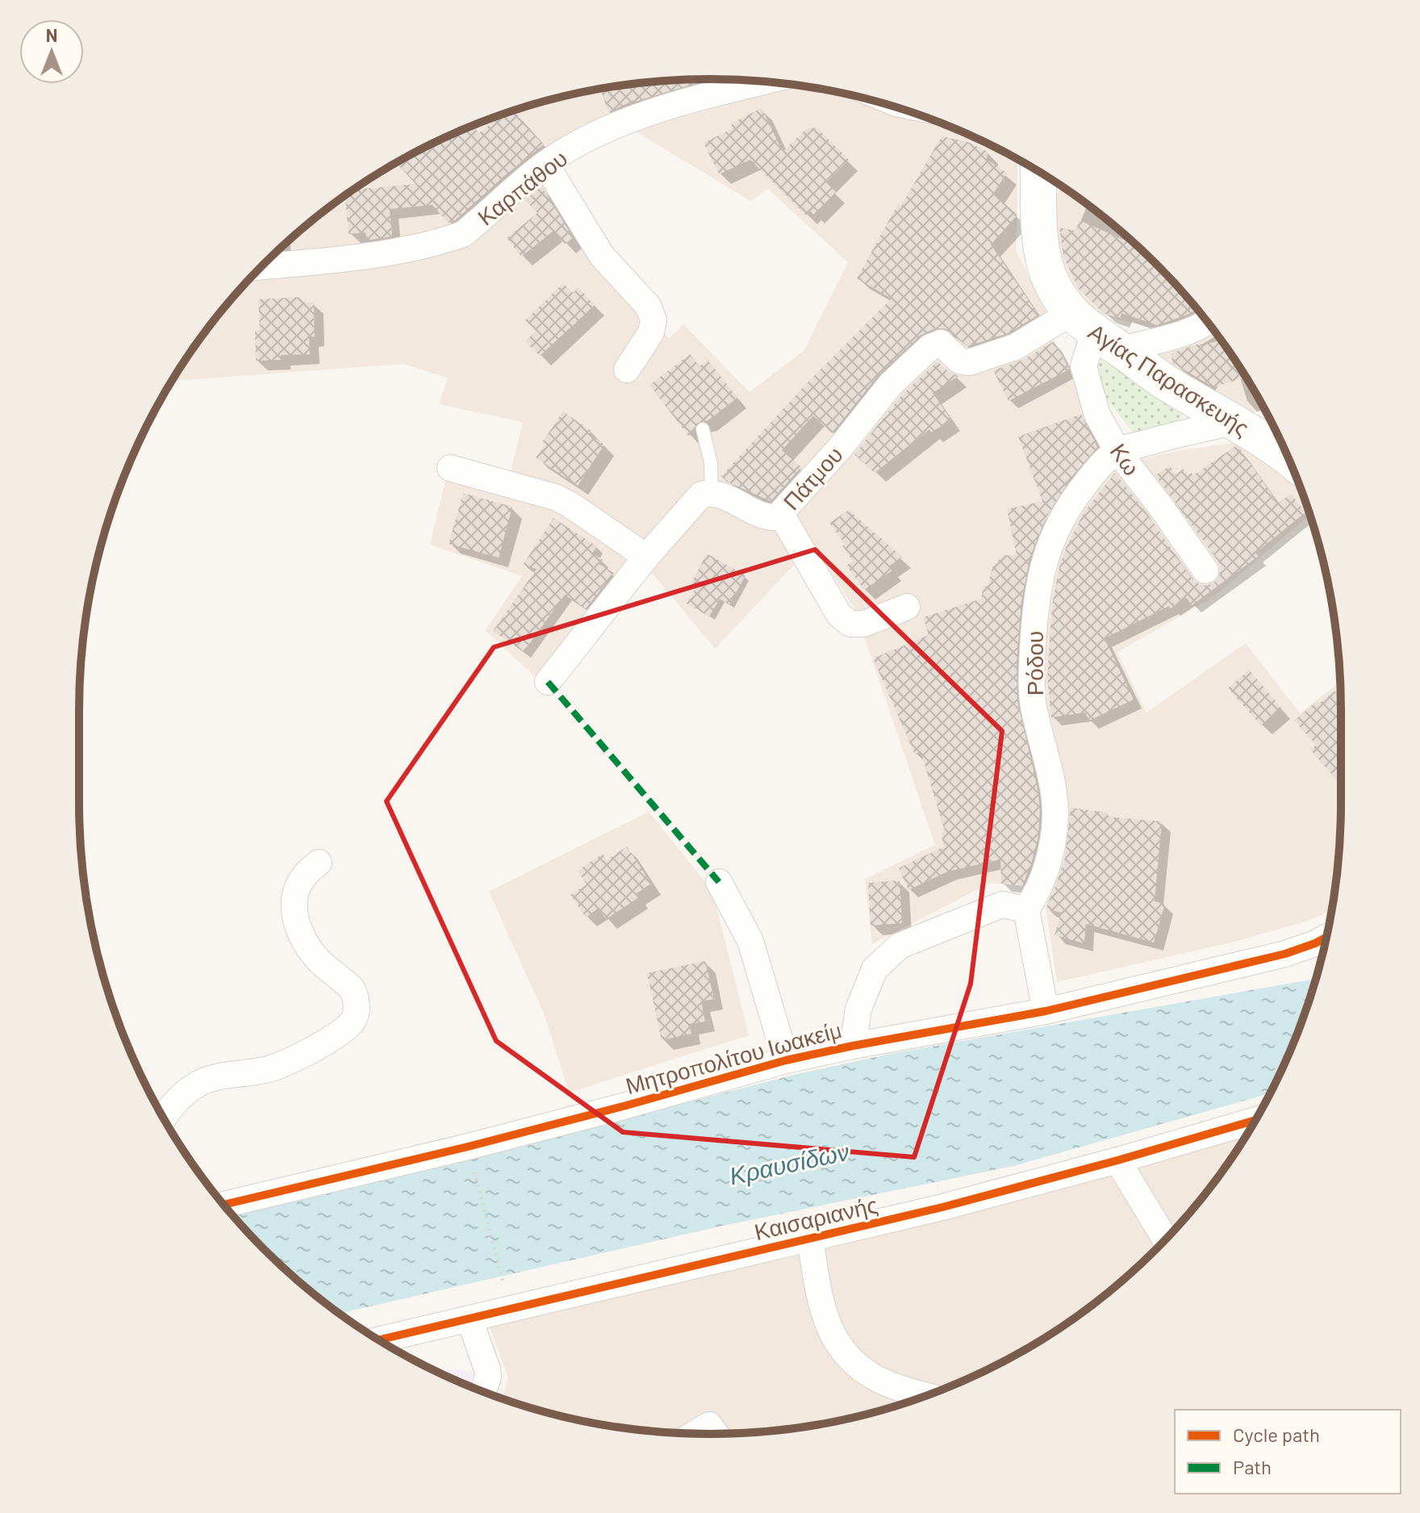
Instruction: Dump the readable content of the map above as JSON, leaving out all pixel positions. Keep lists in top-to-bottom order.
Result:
{
  "streets": {
    "street": [
      "Καρπάθου",
      "Αγίας Παρασκευής",
      "Κω",
      "Πάτμου",
      "Ρόδου",
      "Μητροπολίτου Ιωακείμ",
      "Καισαριανής"
    ]
  },
  "crossings": [
    ["Αγίας Παρασκευής", "Κω"],
    ["Αγίας Παρασκευής", "Πάτμου"],
    ["Αγίας Παρασκευής", "Ρόδου"],
    ["Κω", "Ρόδου"]
  ],
  "water": ["Κραυσίδων"],
  "legend": ["Cycle path", "Path"],
  "north": "top"
}
